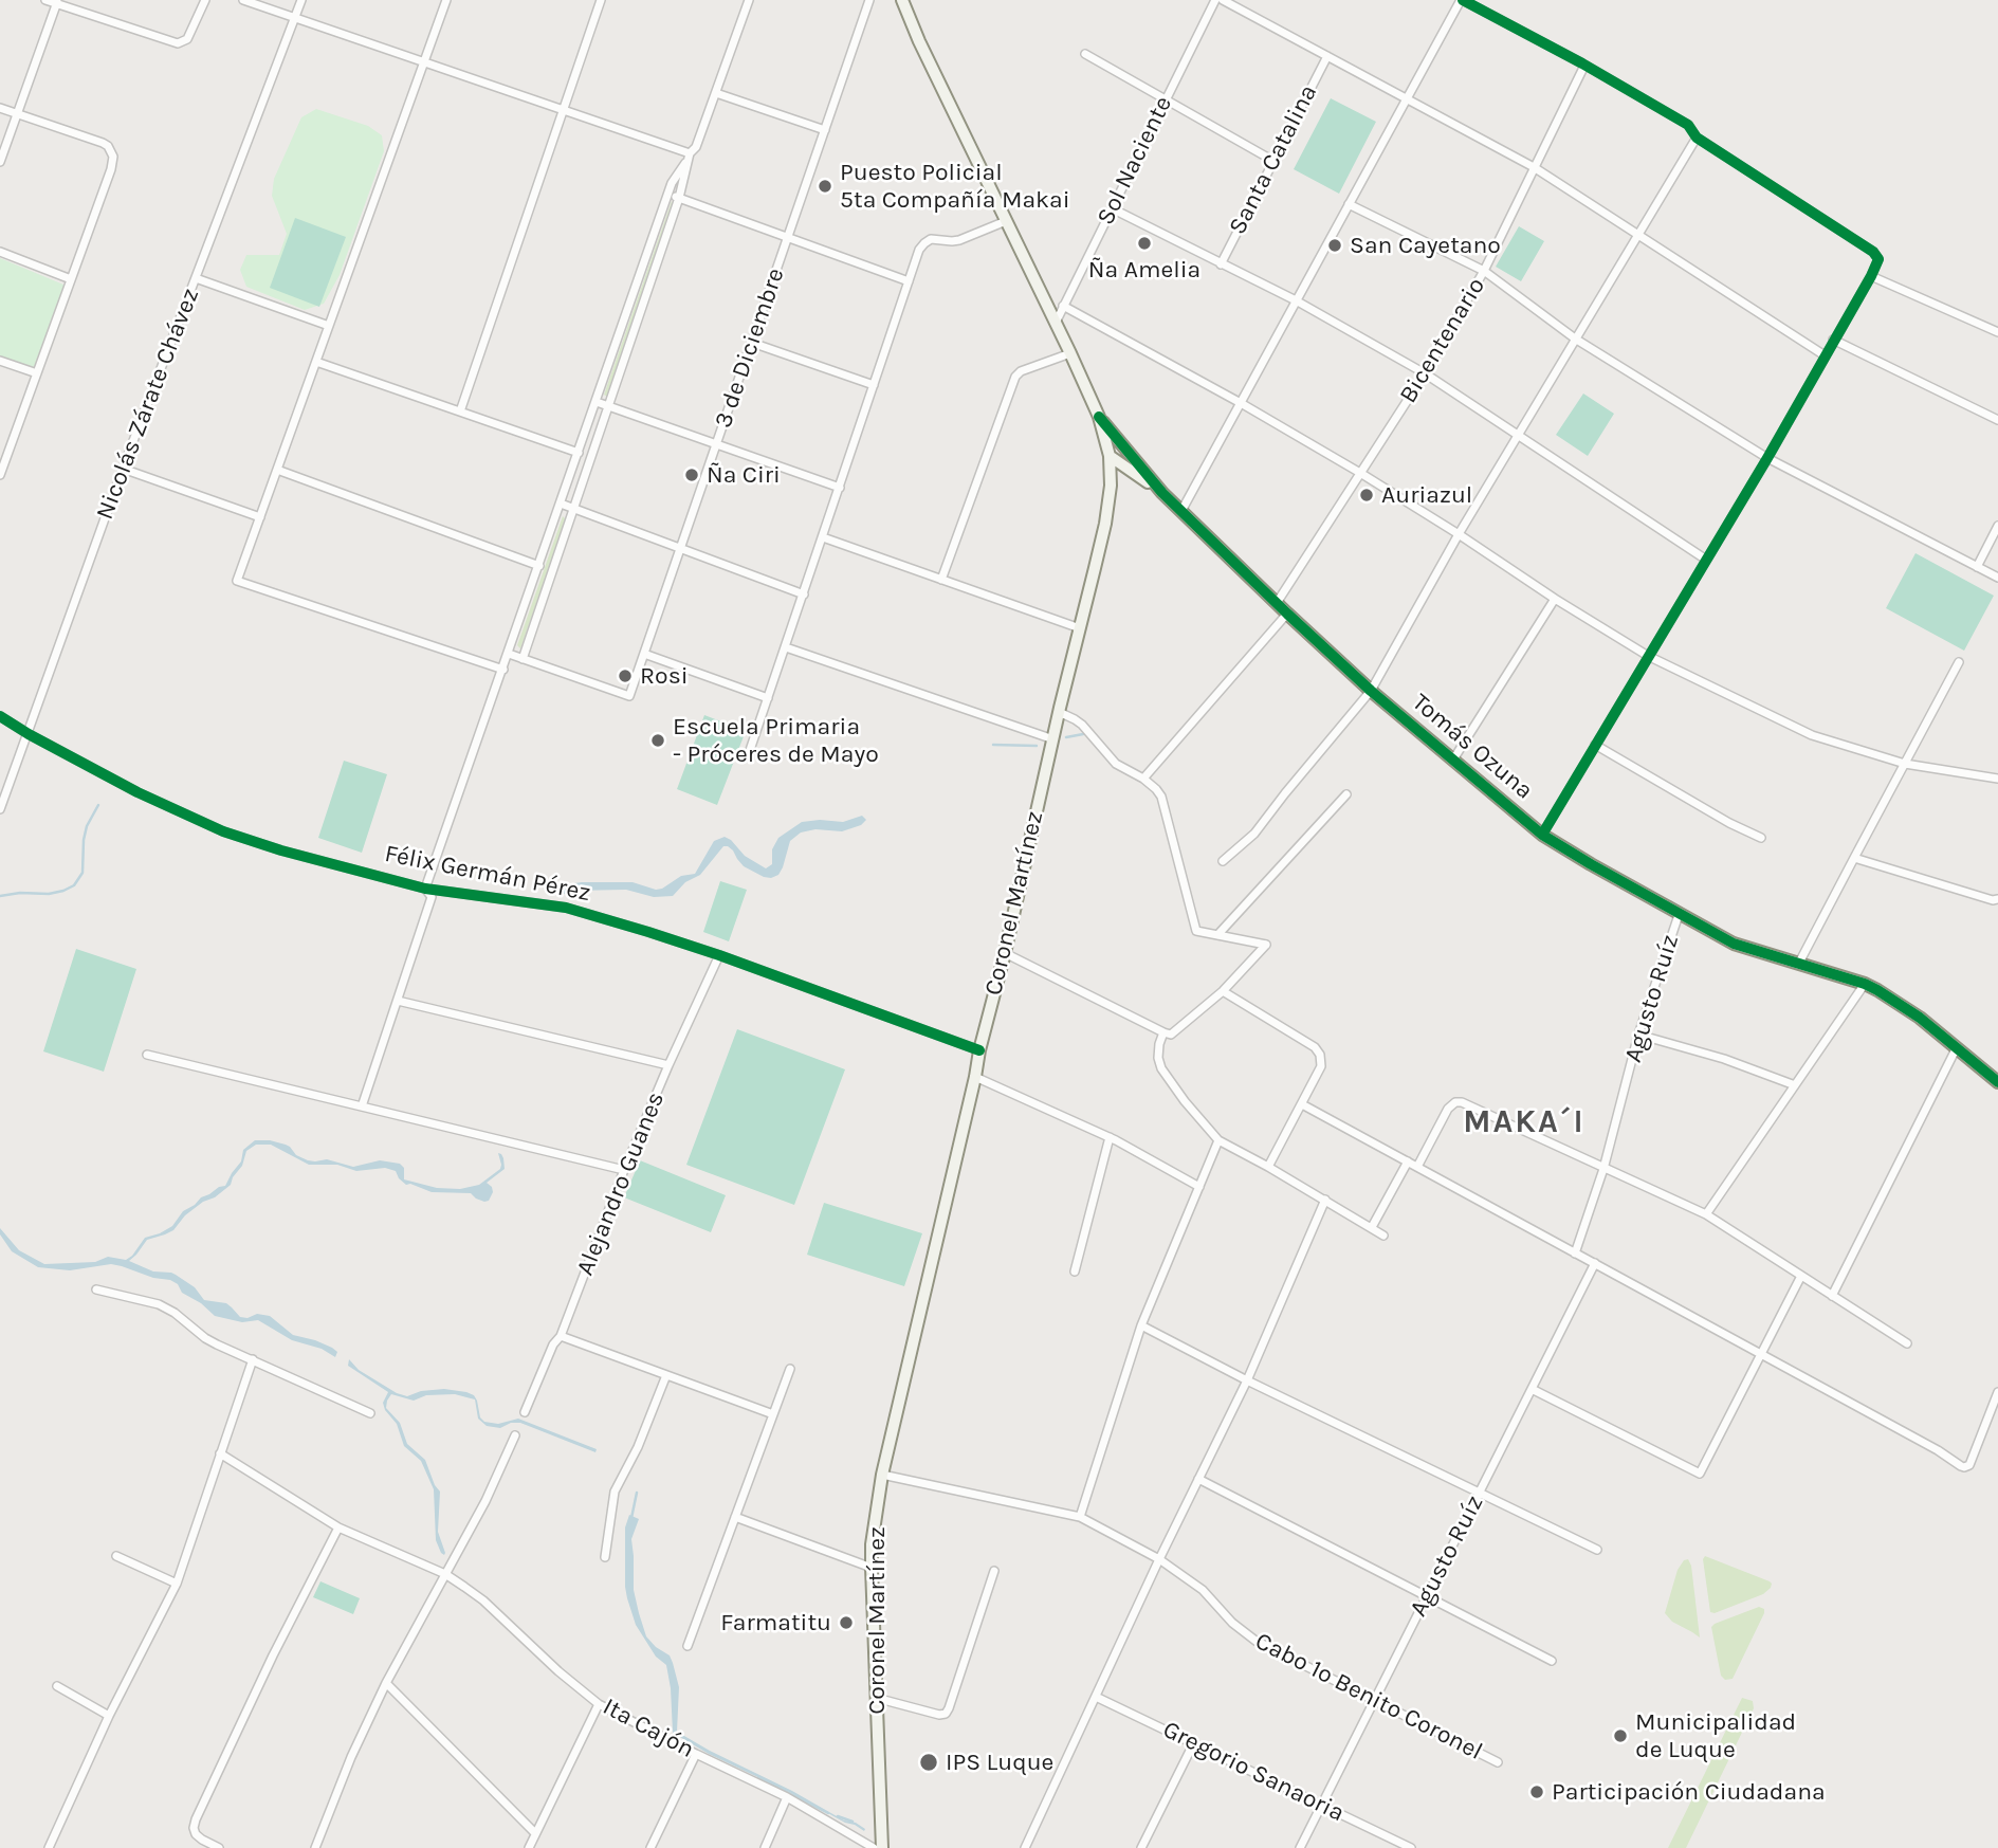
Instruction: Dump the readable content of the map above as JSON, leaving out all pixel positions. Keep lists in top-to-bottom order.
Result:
{
  "streets": {
    "main road": ["Tomás Ozuna", "Coronel Martínez"],
    "street": [
      "Santa Catalina",
      "Sol Naciente",
      "Bicentenario",
      "3 de Diciembre",
      "Nicolás Zárate Chávez",
      "Félix Germán Pérez",
      "Agusto Ruíz",
      "Alejandro Guanes",
      "Cabo 1o Benito Coronel",
      "Ita Cajón",
      "Gregorio Sanaoria"
    ]
  },
  "crossings": [
    ["Sol Naciente", "Coronel Martínez"],
    ["Bicentenario", "Tomás Ozuna"],
    ["Nicolás Zárate Chávez", "Félix Germán Pérez"],
    ["Tomás Ozuna", "Coronel Martínez"],
    ["Tomás Ozuna", "Agusto Ruíz"],
    ["Félix Germán Pérez", "Coronel Martínez"],
    ["Félix Germán Pérez", "Alejandro Guanes"],
    ["Coronel Martínez", "Cabo 1o Benito Coronel"],
    ["Agusto Ruíz", "Cabo 1o Benito Coronel"],
    ["Agusto Ruíz", "Gregorio Sanaoria"]
  ],
  "districts": ["MAKA´I"],
  "places": [
    "Puesto Policial 5ta Compañía Makai",
    "Ña Amelia",
    "San Cayetano",
    "Ña Ciri",
    "Auriazul",
    "Rosi",
    "Escuela Primaria - Próceres de Mayo",
    "Farmatitu",
    "Municipalidad de Luque",
    "IPS Luque",
    "Participación Ciudadana"
  ]
}
